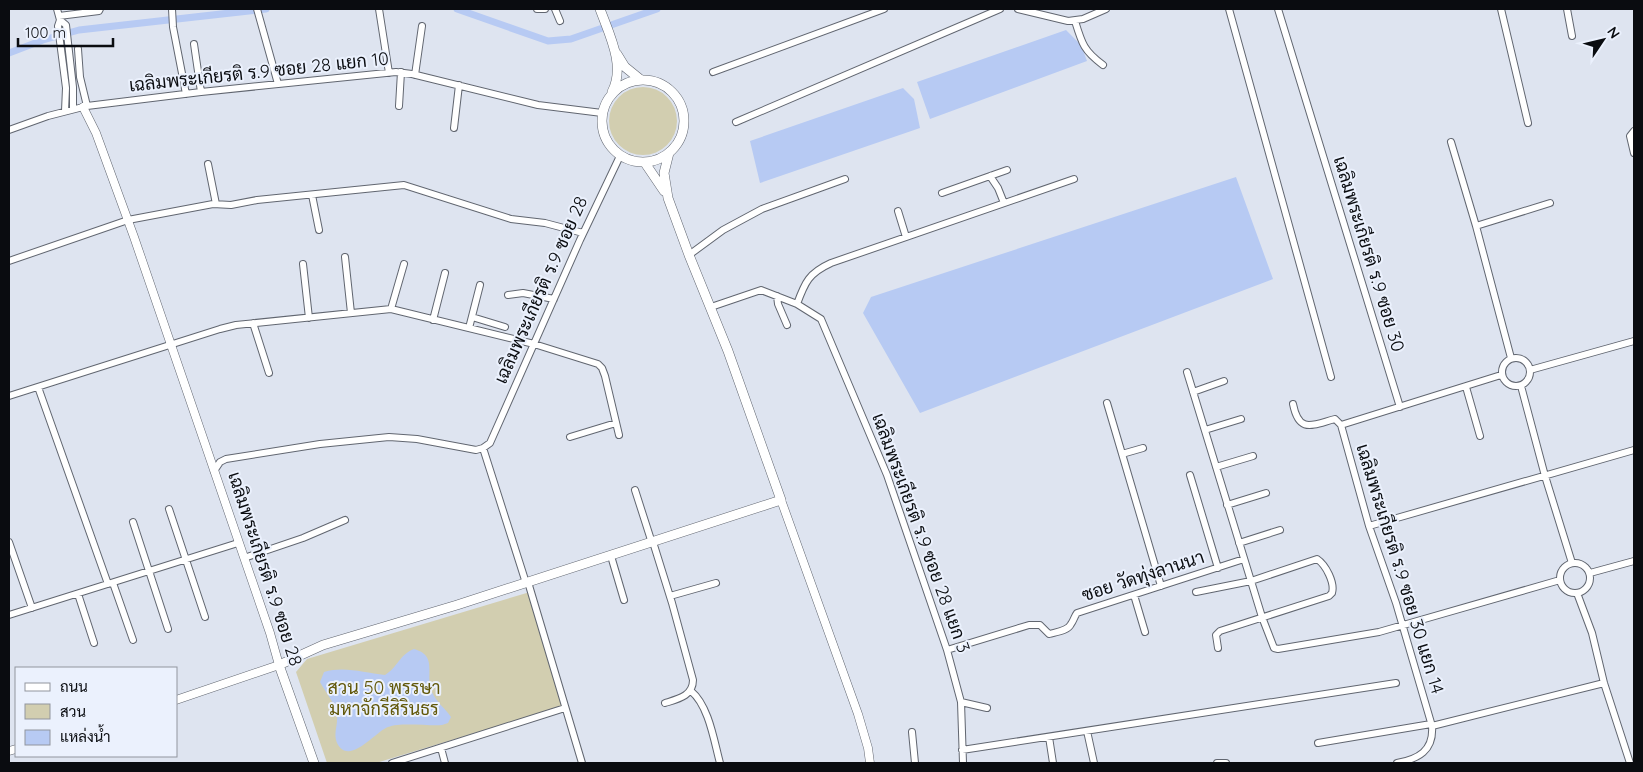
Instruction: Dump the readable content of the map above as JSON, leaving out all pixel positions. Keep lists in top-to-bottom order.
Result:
{
  "streets": {
    "main road": ["เฉลิมพระเกียรติ ร.9 ซอย 28"],
    "street": [
      "เฉลิมพระเกียรติ ร.9 ซอย 28 แยก 10",
      "เฉลิมพระเกียรติ ร.9 ซอย 30",
      "เฉลิมพระเกียรติ ร.9 ซอย 28 แยก 3",
      "เฉลิมพระเกียรติ ร.9 ซอย 30 แยก 14",
      "ซอย วัดทุ่งลานนา"
    ]
  },
  "crossings": [
    ["เฉลิมพระเกียรติ ร.9 ซอย 28 แยก 10", "เฉลิมพระเกียรติ ร.9 ซอย 28"],
    ["เฉลิมพระเกียรติ ร.9 ซอย 30", "เฉลิมพระเกียรติ ร.9 ซอย 30 แยก 14"],
    ["เฉลิมพระเกียรติ ร.9 ซอย 28 แยก 3", "ซอย วัดทุ่งลานนา"]
  ],
  "parks": ["สวน 50 พรรษา มหาจักรีสิรินธร"],
  "legend": ["ถนน", "สวน", "แหล่งน้ำ"],
  "scale_bar": "100 m",
  "north": "top right"
}
